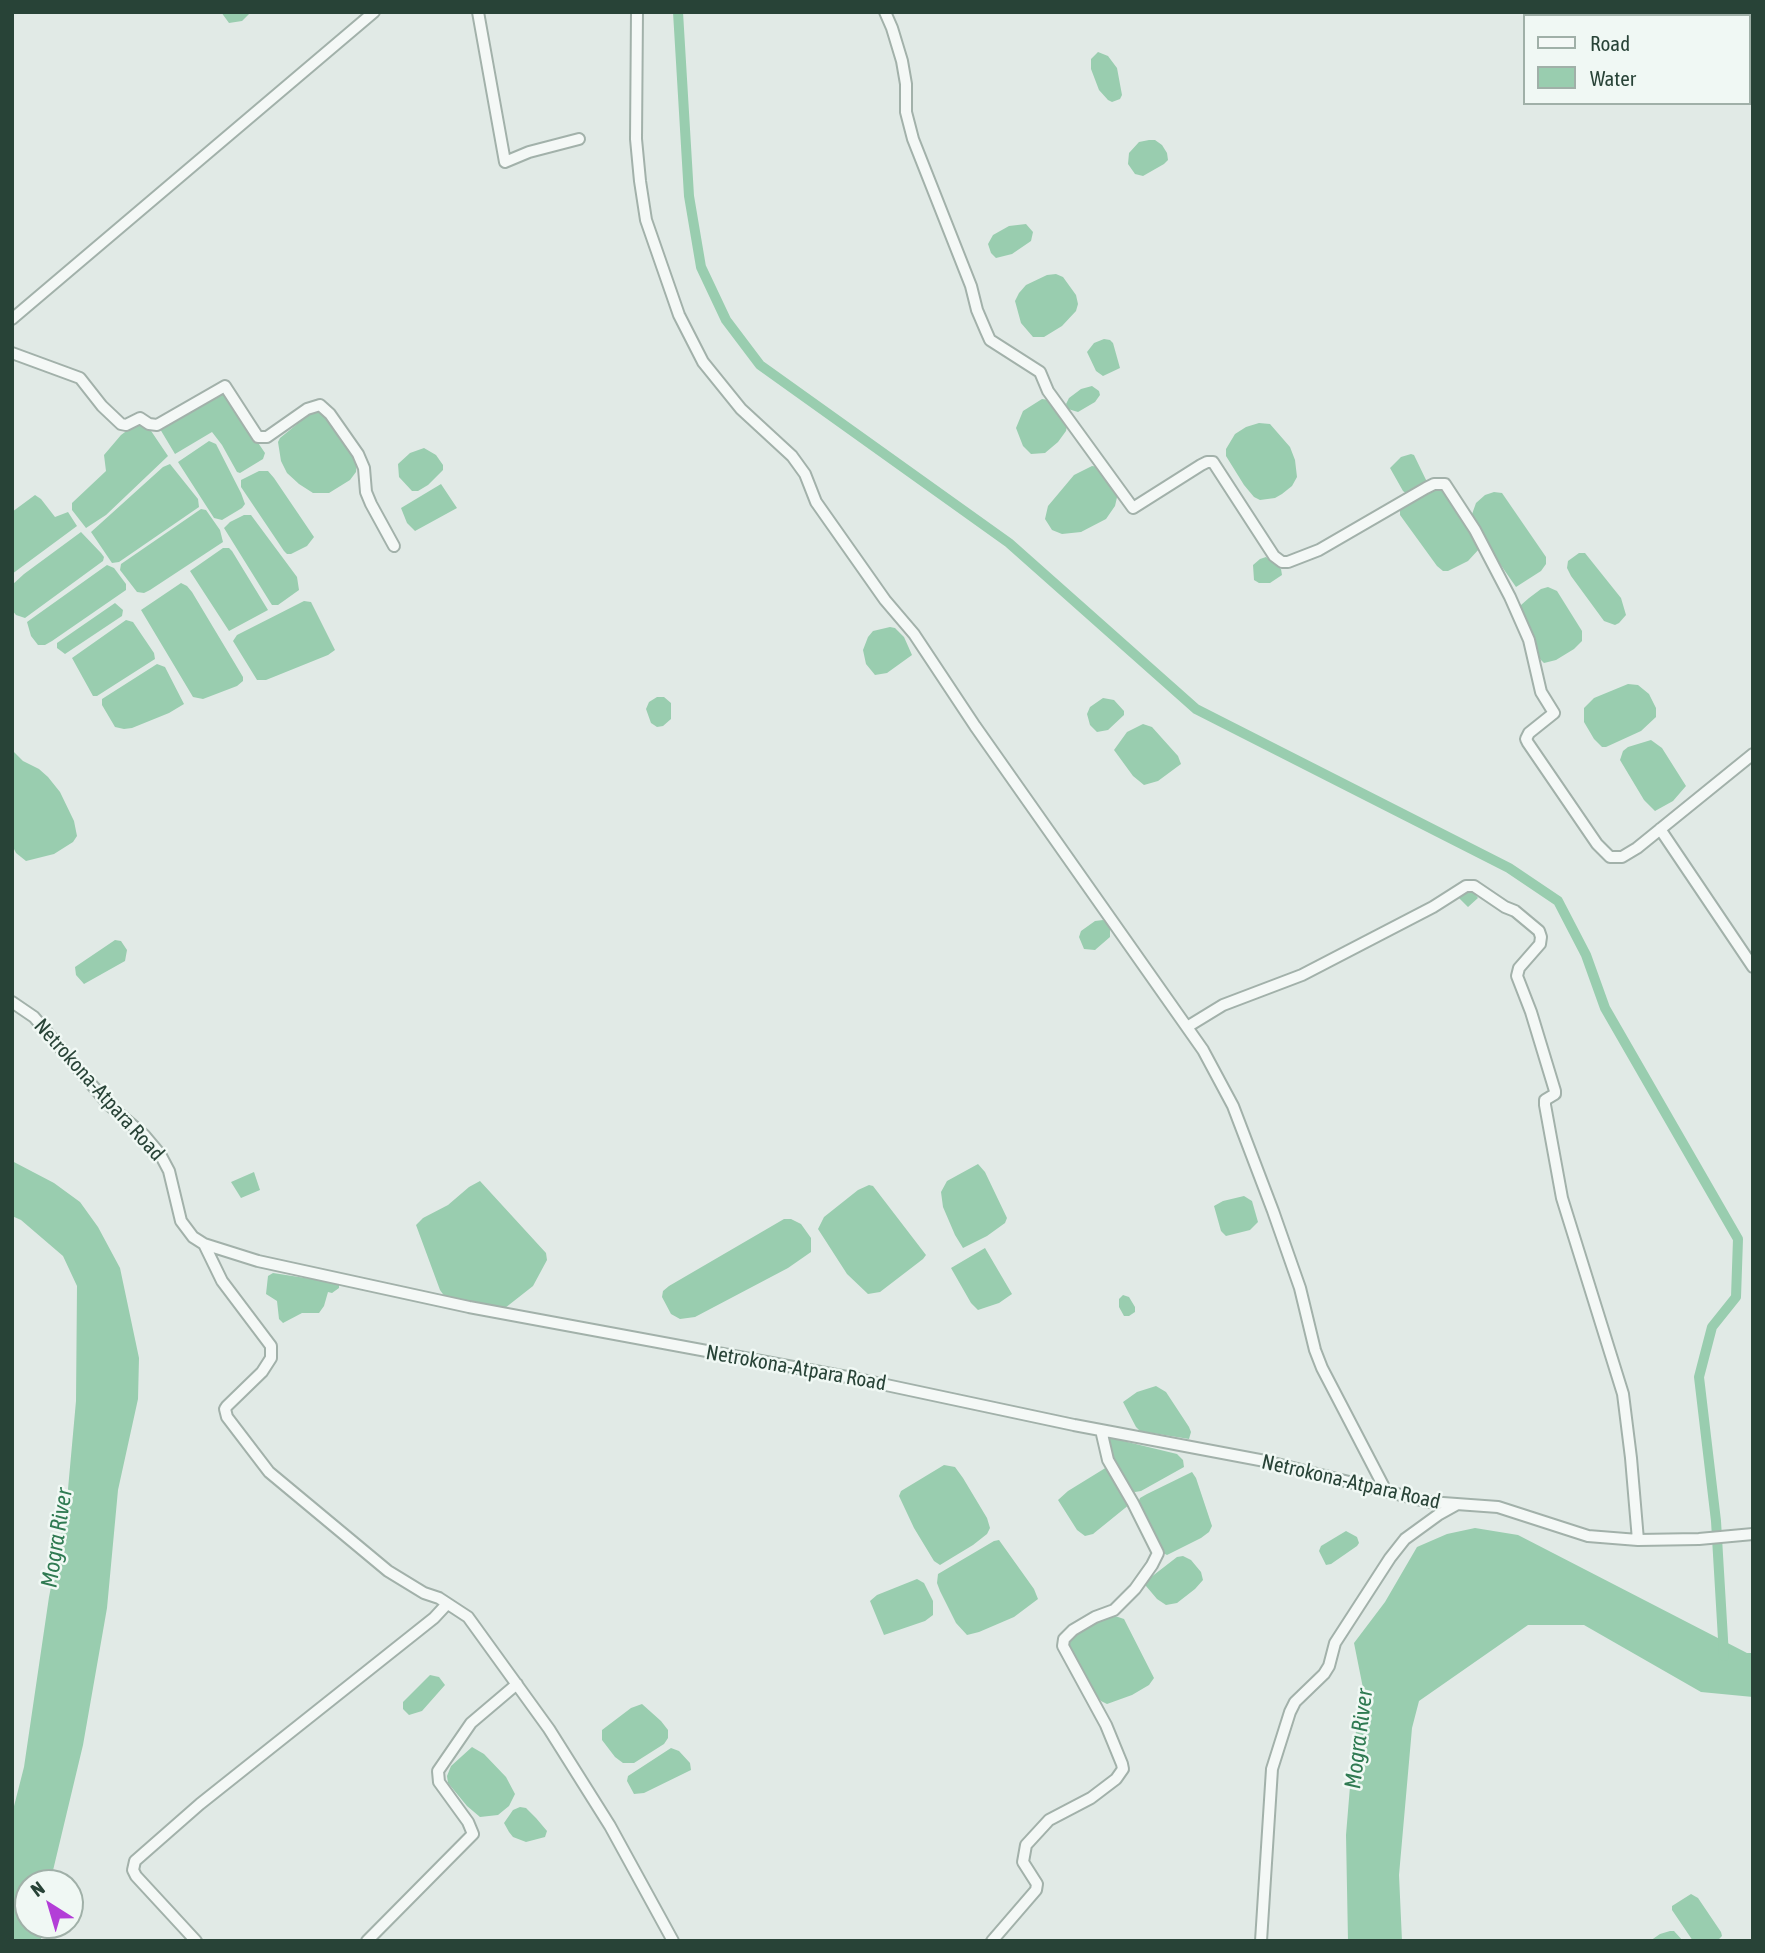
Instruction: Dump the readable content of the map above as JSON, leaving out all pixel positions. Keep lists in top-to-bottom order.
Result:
{
  "streets": {
    "street": ["Netrokona-Atpara Road"]
  },
  "water": ["Mogra River"],
  "legend": ["Road", "Water"],
  "north": "top left"
}
